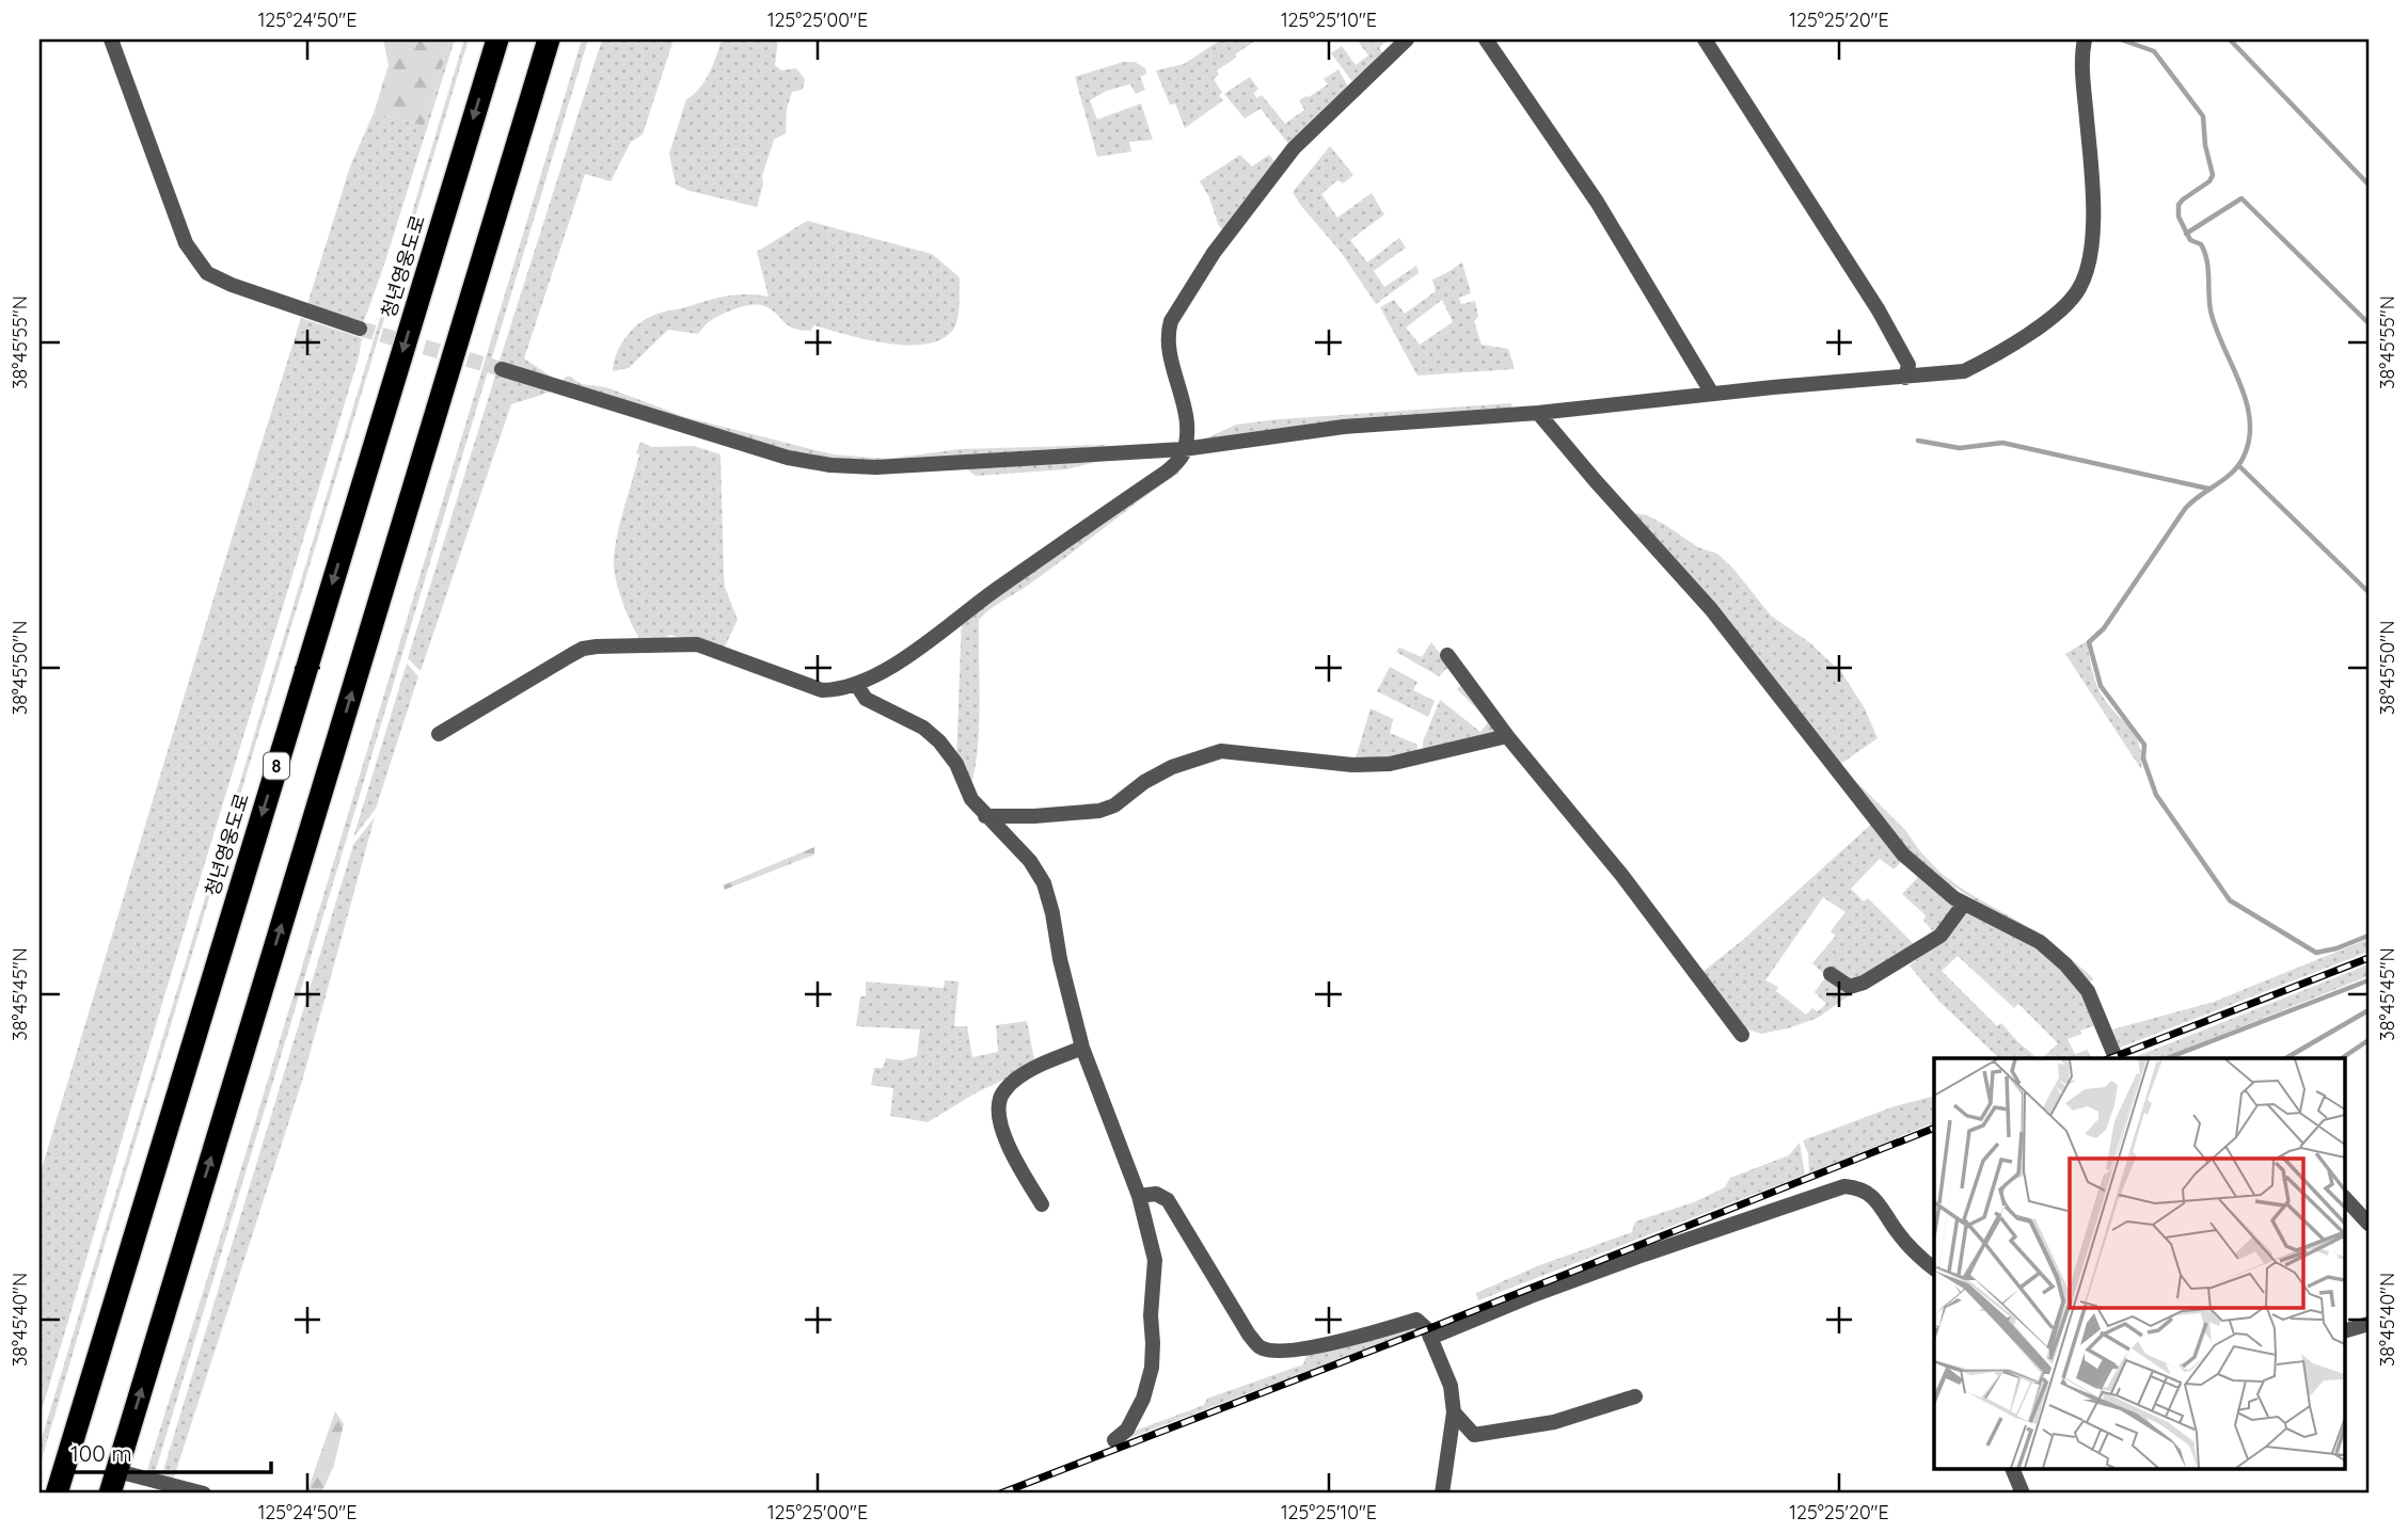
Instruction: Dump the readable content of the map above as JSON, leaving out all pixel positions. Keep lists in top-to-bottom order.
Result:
{
  "streets": {
    "highway": ["청년영웅도로", "8"]
  },
  "scale_bar": "100 m",
  "coordinates": [
    "125°24'50\"E",
    "125°25'00\"E",
    "125°25'10\"E",
    "125°25'20\"E",
    "38°45'55\"N",
    "38°45'50\"N",
    "38°45'45\"N",
    "38°45'40\"N"
  ]
}
